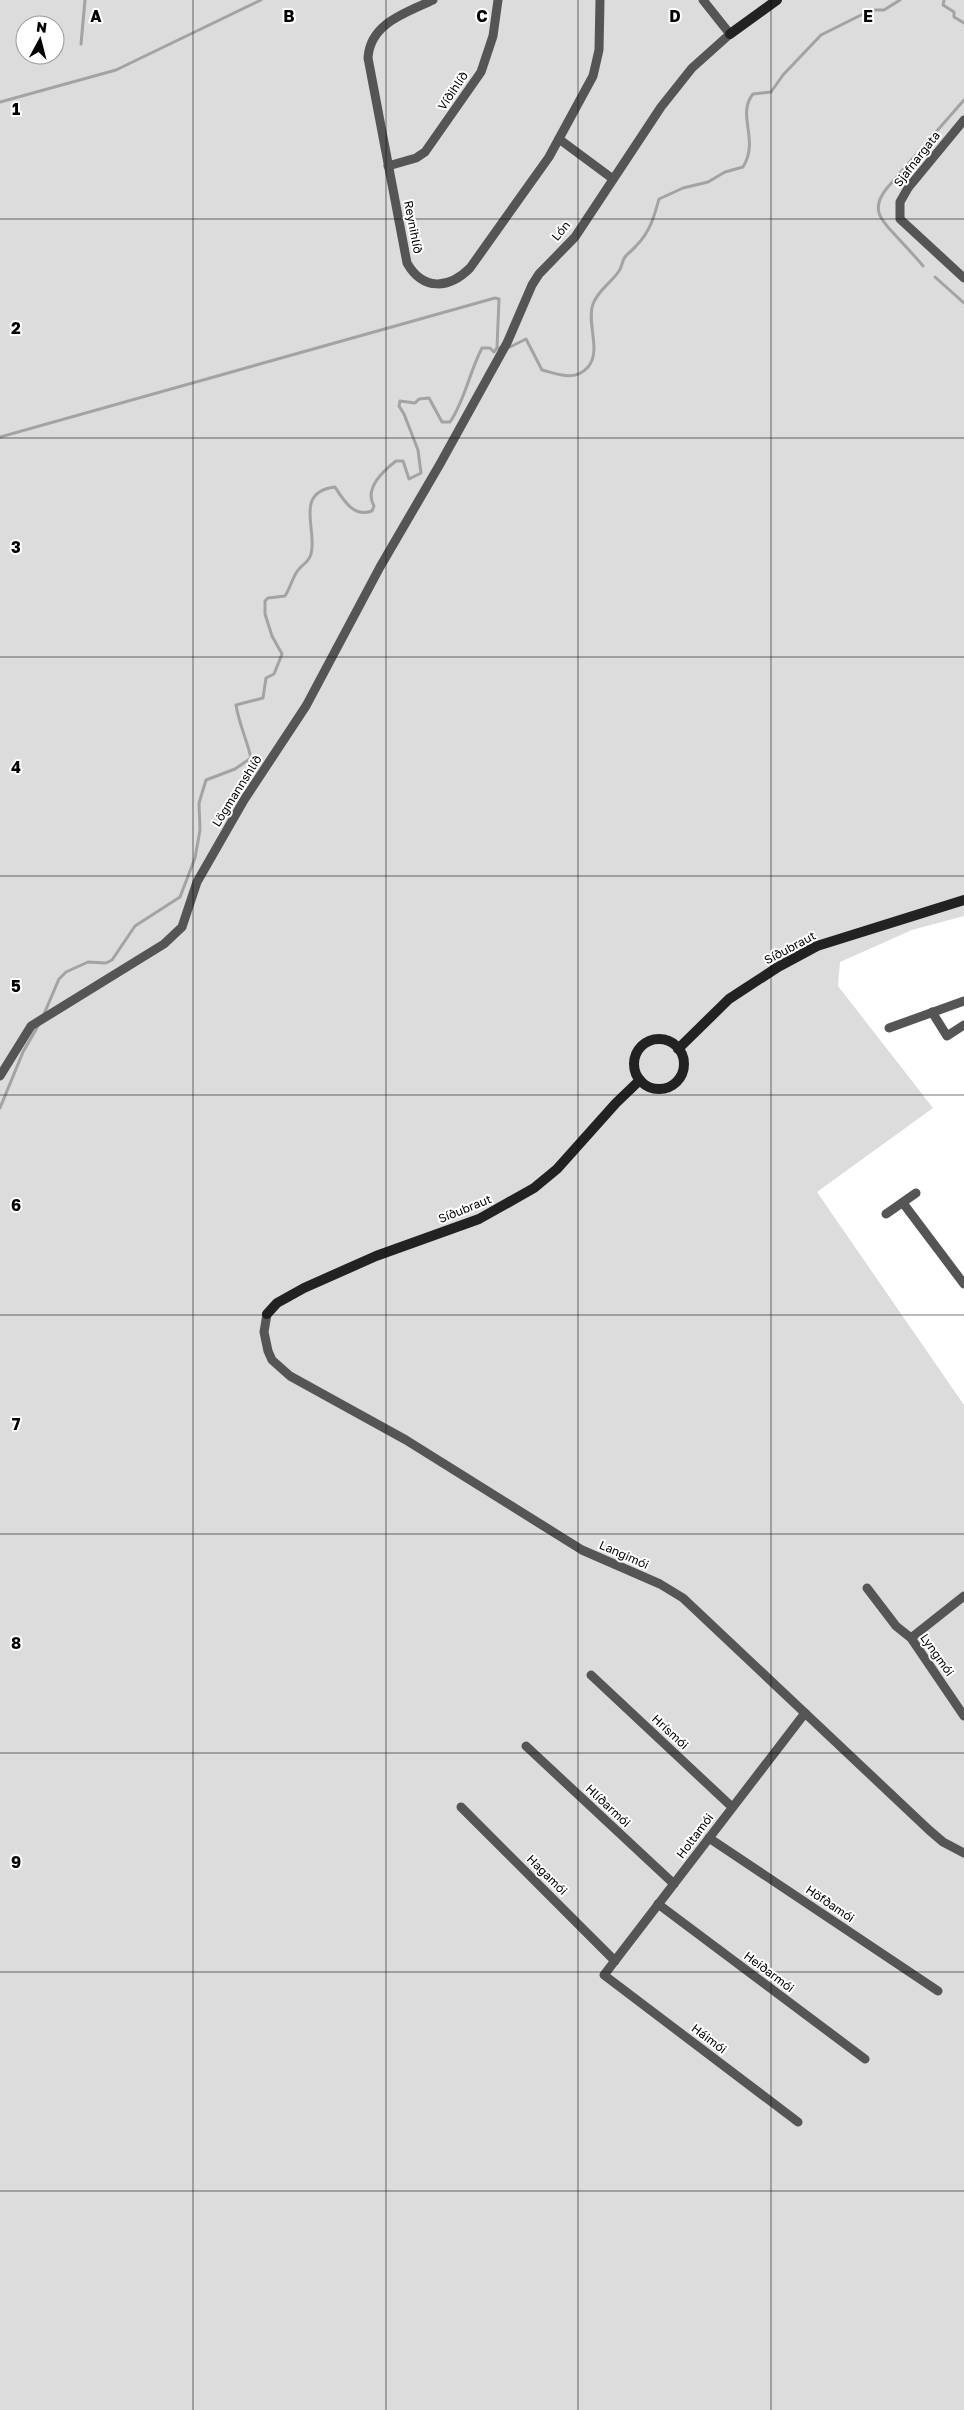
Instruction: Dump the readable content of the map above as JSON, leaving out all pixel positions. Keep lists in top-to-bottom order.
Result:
{
  "streets": {
    "street": [
      "Víðihlíð",
      "Sjafnargata",
      "Reynihlíð",
      "Lón",
      "Lögmannshlíð",
      "Síðubraut",
      "Langimói",
      "Lyngmói",
      "Hrísmói",
      "Hlíðarmói",
      "Holtamói",
      "Hagamói",
      "Höfðamói",
      "Heiðarmói",
      "Háimói"
    ]
  },
  "crossings": [
    ["Víðihlíð", "Reynihlíð"],
    ["Lón", "Lögmannshlíð"],
    ["Síðubraut", "Langimói"],
    ["Langimói", "Holtamói"],
    ["Hrísmói", "Holtamói"],
    ["Hlíðarmói", "Holtamói"],
    ["Holtamói", "Hagamói"],
    ["Holtamói", "Höfðamói"],
    ["Holtamói", "Heiðarmói"],
    ["Holtamói", "Háimói"]
  ],
  "north": "top",
  "grid": {
    "columns": [
      "A",
      "B",
      "C",
      "D",
      "E"
    ],
    "rows": [
      "1",
      "2",
      "3",
      "4",
      "5",
      "6",
      "7",
      "8",
      "9"
    ]
  }
}
